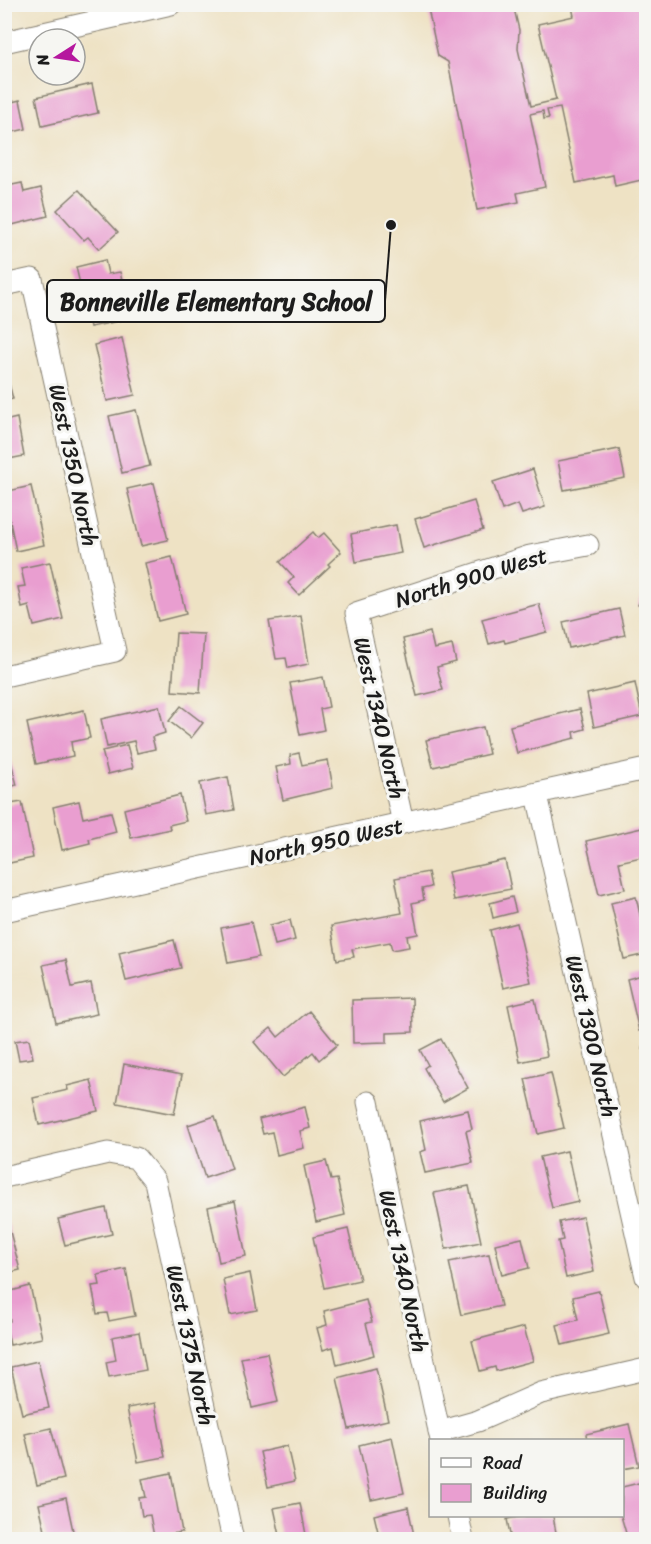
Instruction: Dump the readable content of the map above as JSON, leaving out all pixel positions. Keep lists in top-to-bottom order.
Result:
{
  "streets": {
    "street": [
      "West 1350 North",
      "North 900 West",
      "West 1340 North",
      "North 950 West",
      "West 1300 North",
      "West 1375 North"
    ]
  },
  "crossings": [
    ["North 900 West", "West 1340 North"],
    ["West 1340 North", "North 950 West"],
    ["North 950 West", "West 1300 North"]
  ],
  "places": ["Bonneville Elementary School"],
  "legend": ["Road", "Building"],
  "north": "left"
}
